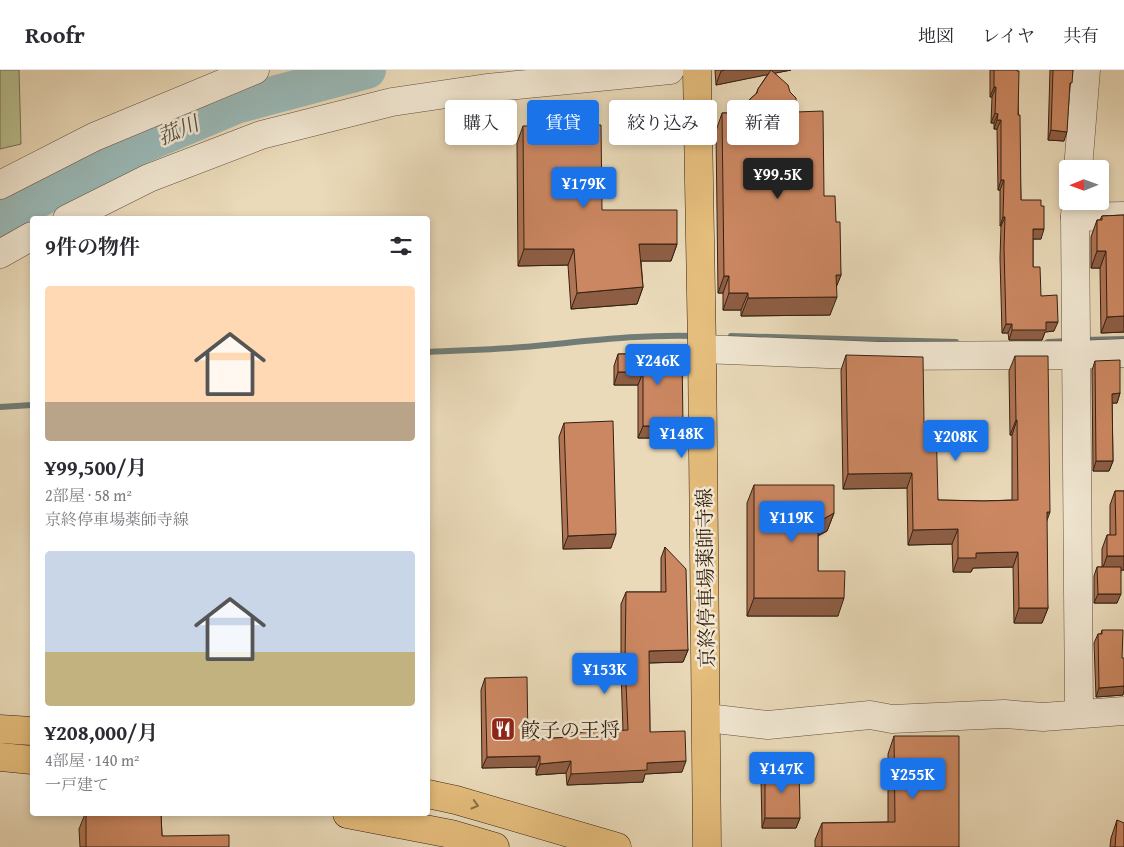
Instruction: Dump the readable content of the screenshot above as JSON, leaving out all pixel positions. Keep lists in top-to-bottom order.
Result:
{
  "streets": {
    "main road": ["京終停車場薬師寺線"]
  },
  "water": ["菰川"],
  "places": {
    "restaurant": ["餃子の王将"]
  },
  "north": "left",
  "page": {
    "header": "Roofr",
    "nav": ["地図", "レイヤ", "共有"],
    "chip": [
      "購入",
      "賃貸",
      "絞り込み",
      "新着"
    ],
    "price": [
      "¥99.5K",
      "¥179K",
      "¥246K",
      "¥148K",
      "¥208K",
      "¥119K",
      "¥153K",
      "¥147K",
      "¥255K"
    ],
    "heading": "9件の物件",
    "list": [
      {
        "name": "¥99,500/月",
        "note": "2部屋 · 58 m² · 京終停車場薬師寺線"
      },
      {
        "name": "¥208,000/月",
        "note": "4部屋 · 140 m² · 一戸建て"
      }
    ]
  }
}
